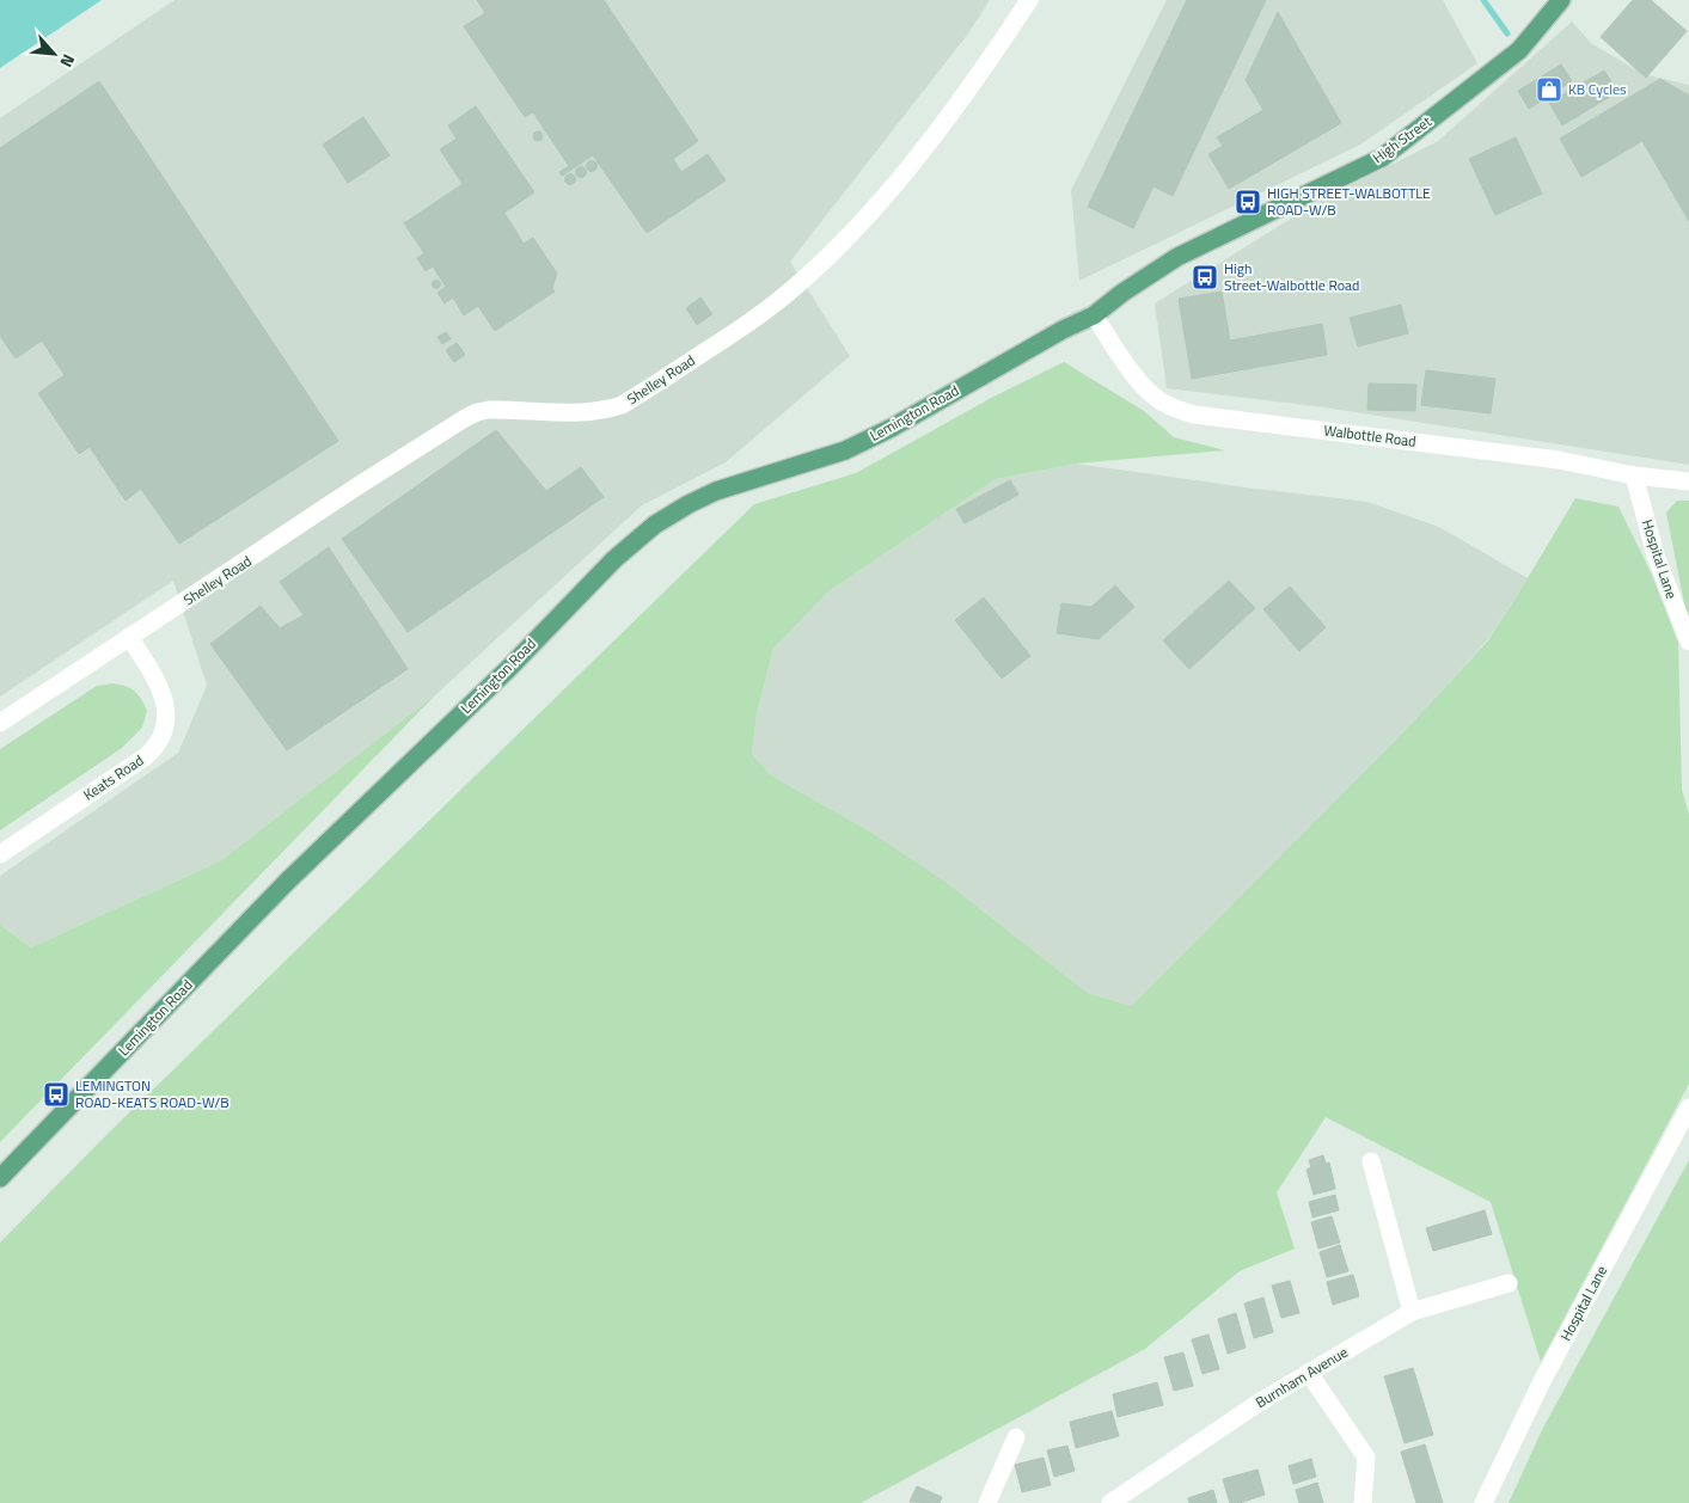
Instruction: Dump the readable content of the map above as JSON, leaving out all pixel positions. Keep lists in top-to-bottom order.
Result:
{
  "streets": {
    "main road": ["High Street", "Lemington Road"],
    "street": [
      "Shelley Road",
      "Walbottle Road",
      "Hospital Lane",
      "Keats Road",
      "Burnham Avenue"
    ]
  },
  "crossings": [
    ["High Street", "Lemington Road"],
    ["High Street", "Walbottle Road"],
    ["Shelley Road", "Keats Road"],
    ["Lemington Road", "Walbottle Road"],
    ["Walbottle Road", "Hospital Lane"]
  ],
  "places": {
    "shop": ["KB Cycles"],
    "bus stop": ["HIGH STREET-WALBOTTLE ROAD-W/B", "High Street-Walbottle Road", "LEMINGTON ROAD-KEATS ROAD-W/B"]
  },
  "north": "bottom right"
}
